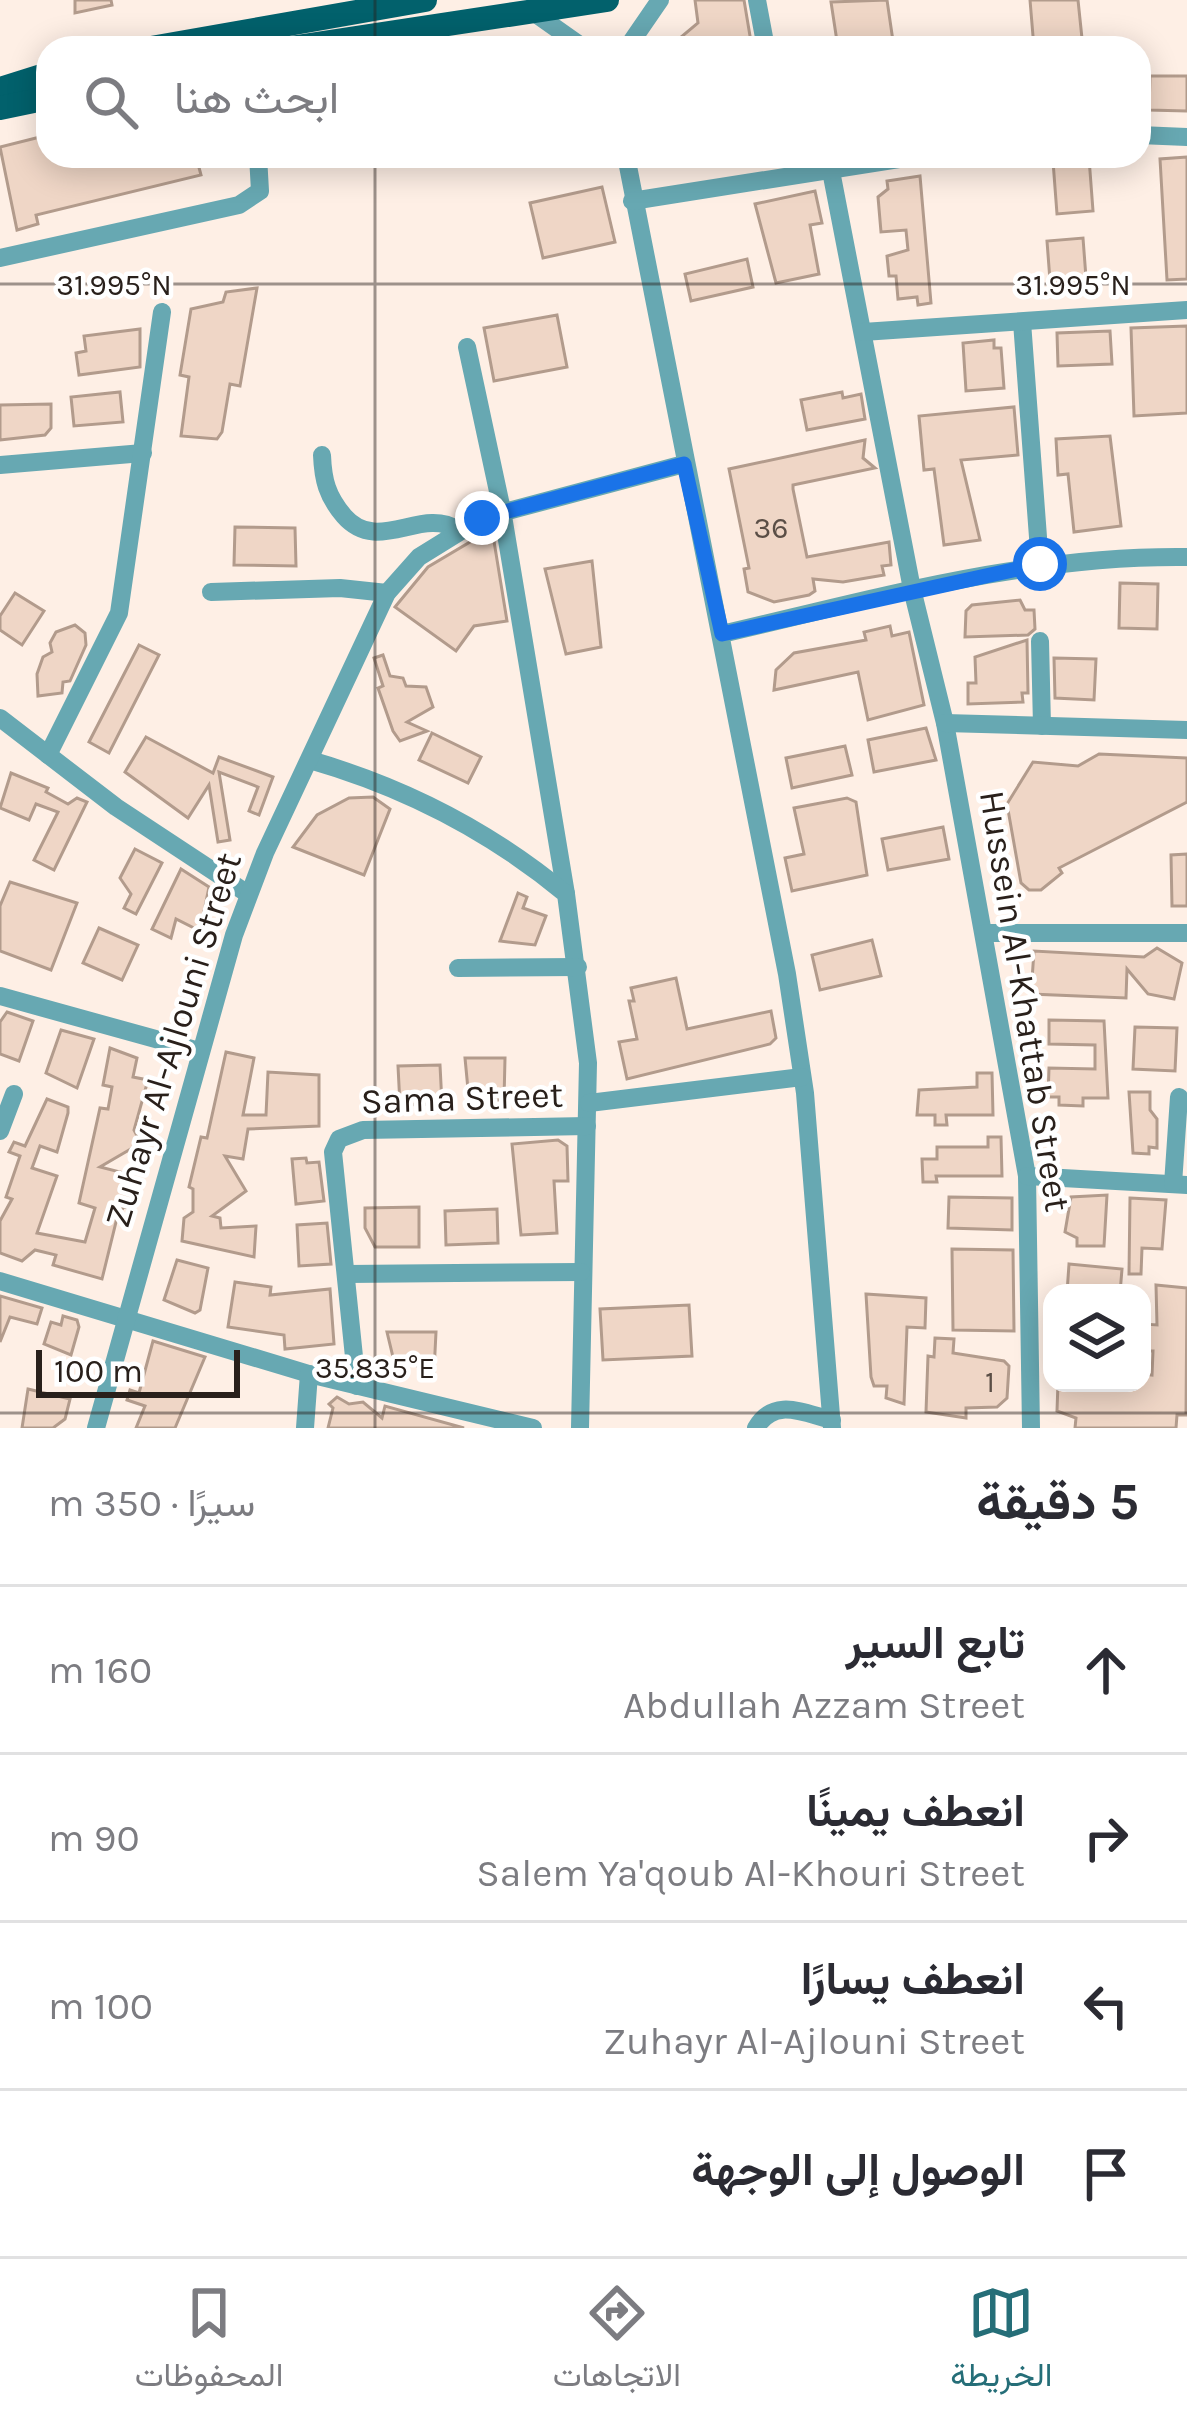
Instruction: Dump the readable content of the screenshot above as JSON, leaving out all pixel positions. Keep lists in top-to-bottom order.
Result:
{
  "streets": {
    "street": ["Hussein Al-Khattab Street", "Zuhayr Al-Ajlouni Street", "Sama Street"]
  },
  "house_numbers": ["36", "1"],
  "scale_bar": "100 m",
  "page": {
    "search": "ابحث هنا",
    "scale": "100 m",
    "heading": ["5 دقيقة", "سيرًا · 350 m"],
    "list": [
      ["تابع السير", "Abdullah Azzam Street", "160 m"],
      ["انعطف يمينًا", "Salem Ya'qoub Al-Khouri Street", "90 m"],
      ["انعطف يسارًا", "Zuhayr Al-Ajlouni Street", "100 m"],
      "الوصول إلى الوجهة"
    ],
    "nav": ["الخريطة", "الاتجاهات", "المحفوظات"]
  },
  "coordinates": ["31.995°N", "35.835°E"]
}
